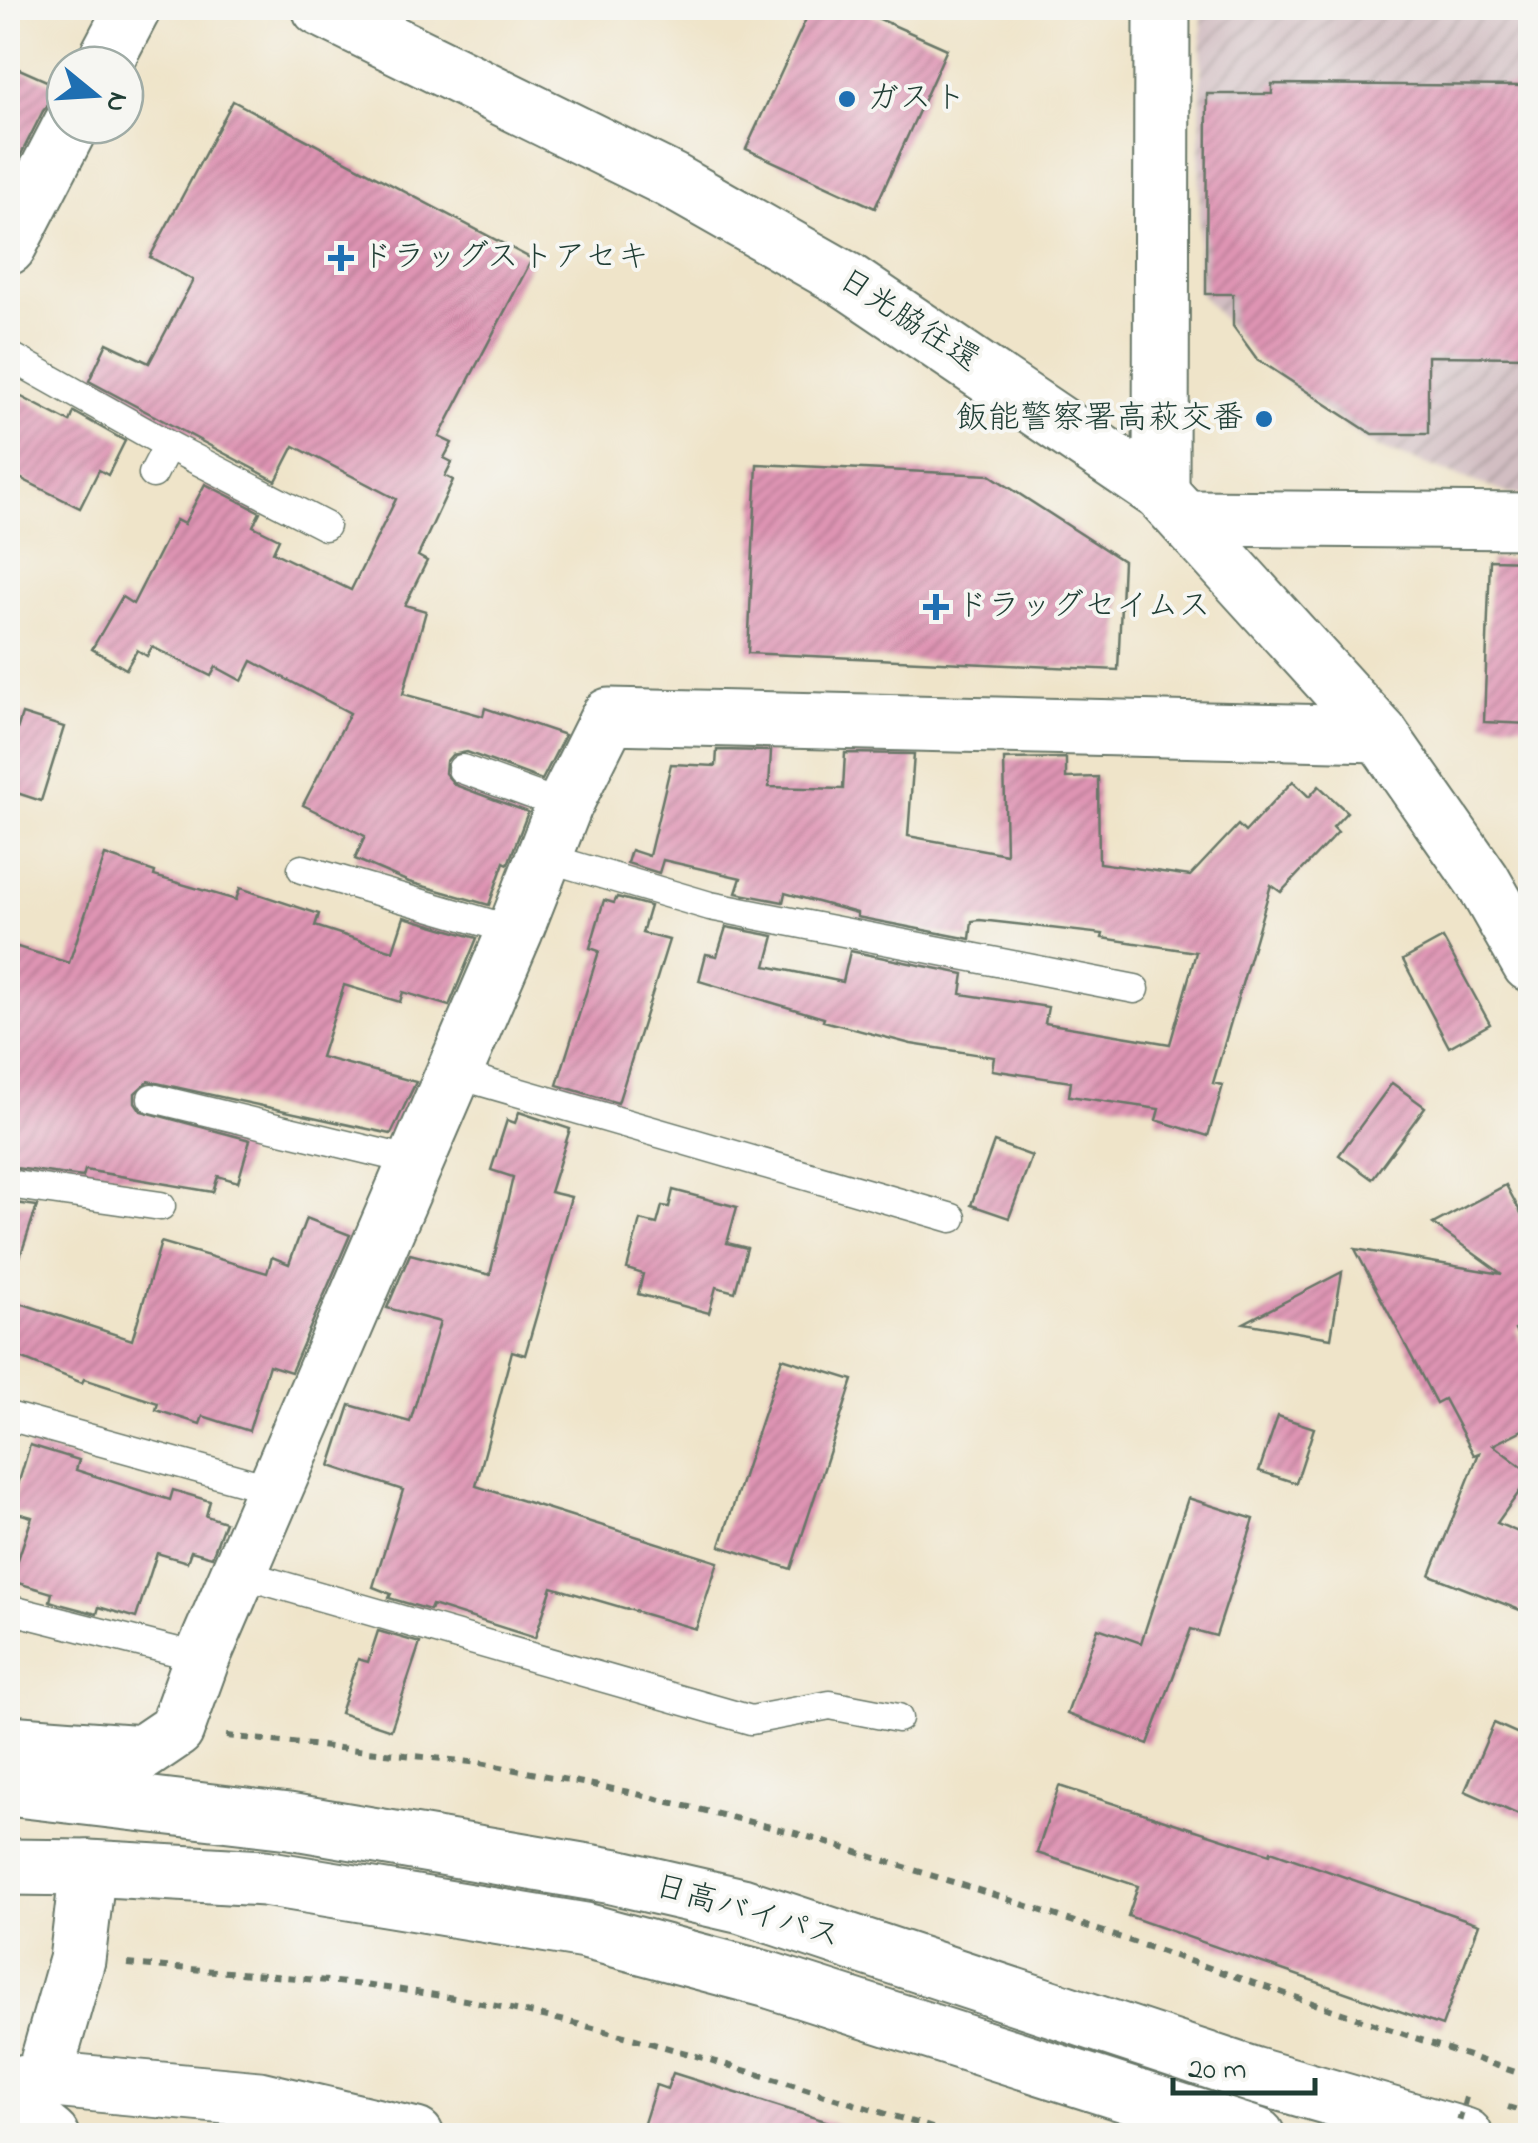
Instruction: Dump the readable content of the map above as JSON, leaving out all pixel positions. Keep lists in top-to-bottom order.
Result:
{
  "streets": {
    "main road": ["日光脇往還", "日高バイパス"]
  },
  "places": {
    "other": ["ガスト", "飯能警察署高萩交番"],
    "health": ["ドラッグストアセキ", "ドラッグセイムス"]
  },
  "scale_bar": "20 m",
  "north": "right"
}
